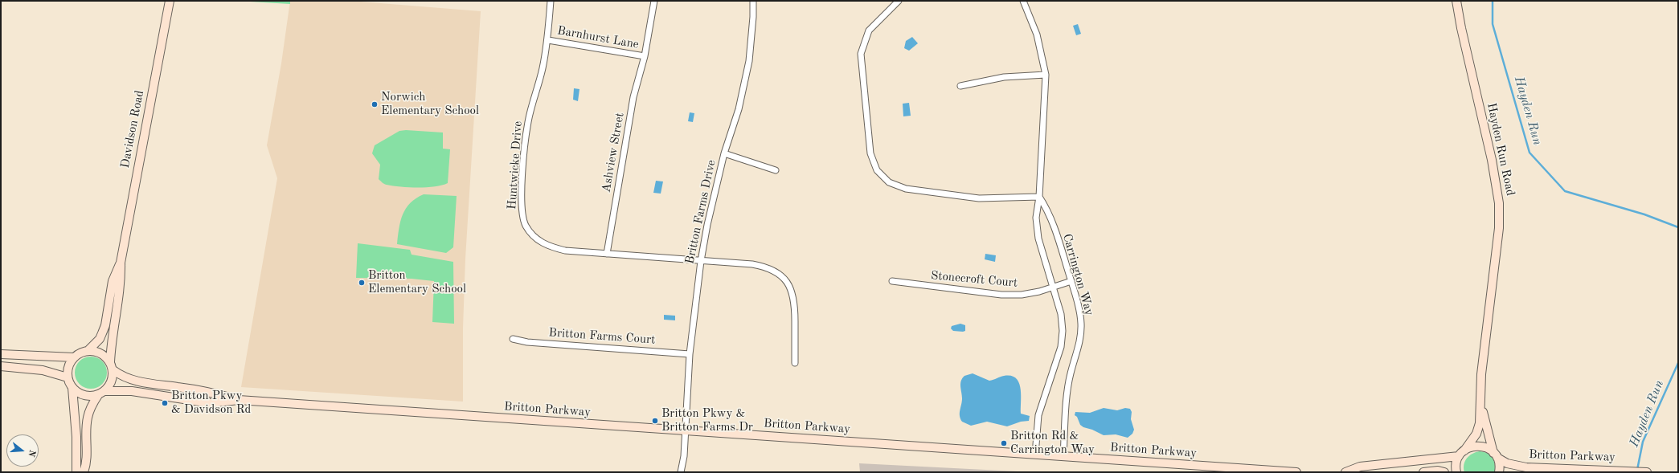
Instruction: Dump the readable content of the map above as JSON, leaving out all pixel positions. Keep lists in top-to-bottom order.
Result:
{
  "streets": {
    "main road": ["Davidson Road", "Hayden Run Road", "Britton Parkway"],
    "street": [
      "Barnhurst Lane",
      "Ashview Street",
      "Huntwicke Drive",
      "Britton Farms Drive",
      "Carrington Way",
      "Stonecroft Court",
      "Britton Farms Court"
    ]
  },
  "crossings": [
    ["Barnhurst Lane", "Ashview Street"],
    ["Barnhurst Lane", "Huntwicke Drive"],
    ["Davidson Road", "Britton Parkway"],
    ["Hayden Run Road", "Britton Parkway"],
    ["Ashview Street", "Huntwicke Drive"],
    ["Huntwicke Drive", "Britton Farms Drive"],
    ["Britton Farms Drive", "Britton Farms Court"],
    ["Britton Farms Drive", "Britton Parkway"],
    ["Carrington Way", "Stonecroft Court"],
    ["Carrington Way", "Britton Parkway"]
  ],
  "water": ["Hayden Run"],
  "places": [
    "Norwich Elementary School",
    "Britton Elementary School",
    "Britton Pkwy & Davidson Rd",
    "Britton Pkwy & Britton Farms Dr",
    "Britton Rd & Carrington Way"
  ],
  "north": "right"
}
